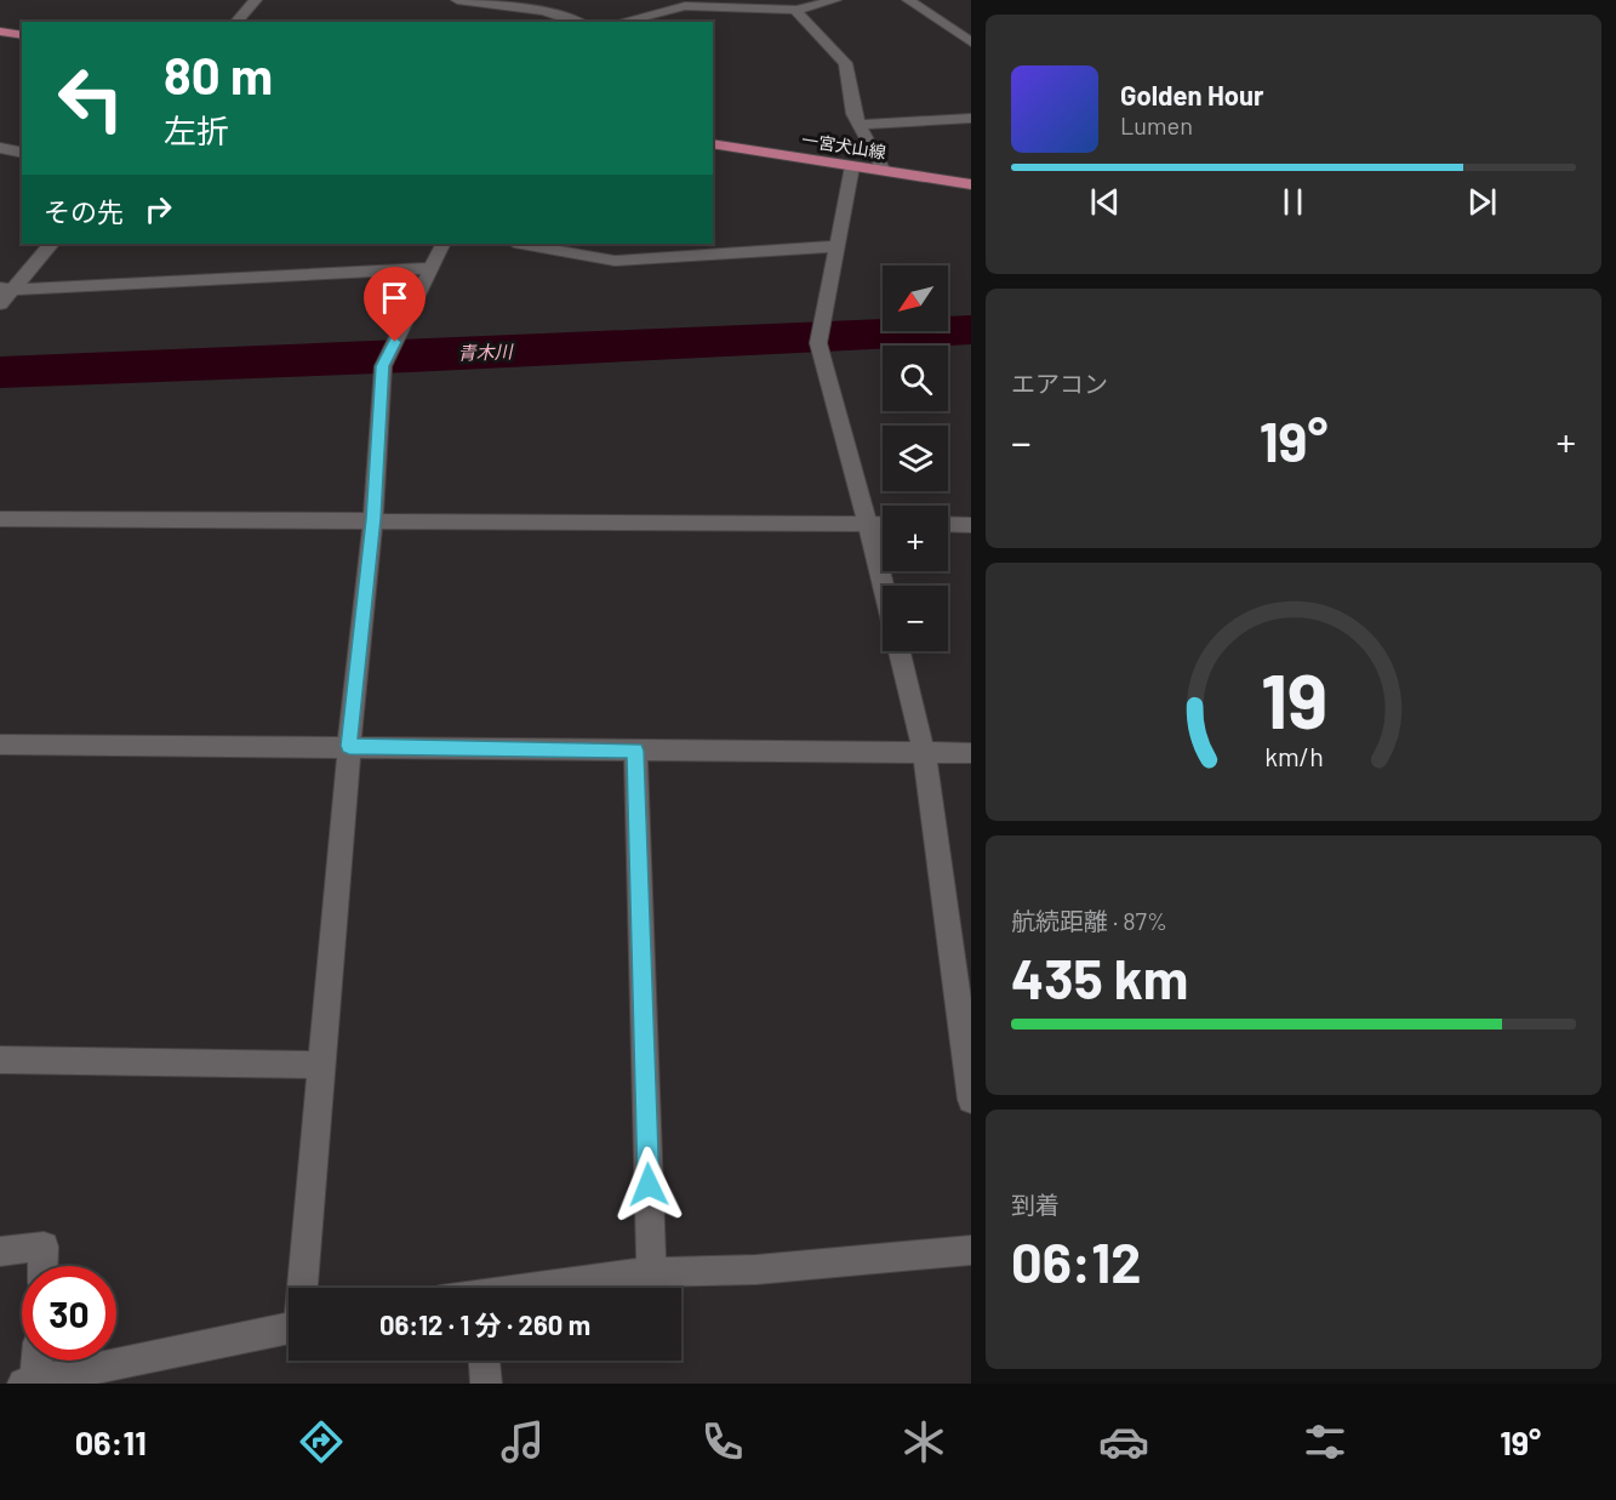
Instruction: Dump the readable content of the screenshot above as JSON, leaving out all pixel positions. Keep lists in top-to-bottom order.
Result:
{
  "streets": {
    "main road": ["一宮犬山線"]
  },
  "water": ["青木川"],
  "north": "bottom left",
  "page": {
    "turn": ["80 m", "左折"],
    "song": ["Golden Hour", "Lumen"],
    "then": "その先",
    "map_buttons": ["+", "−"],
    "tile": [
      "エアコン",
      ["航続距離 · 87%", "435 km"],
      ["到着", "06:12"]
    ],
    "heat": ["−", "19°", "+"],
    "limit": "30",
    "trip": "06:12 · 1 分 · 260 m",
    "tabs": ["06:11", "19°"],
    "gauge": ["19", "km/h"]
  }
}
